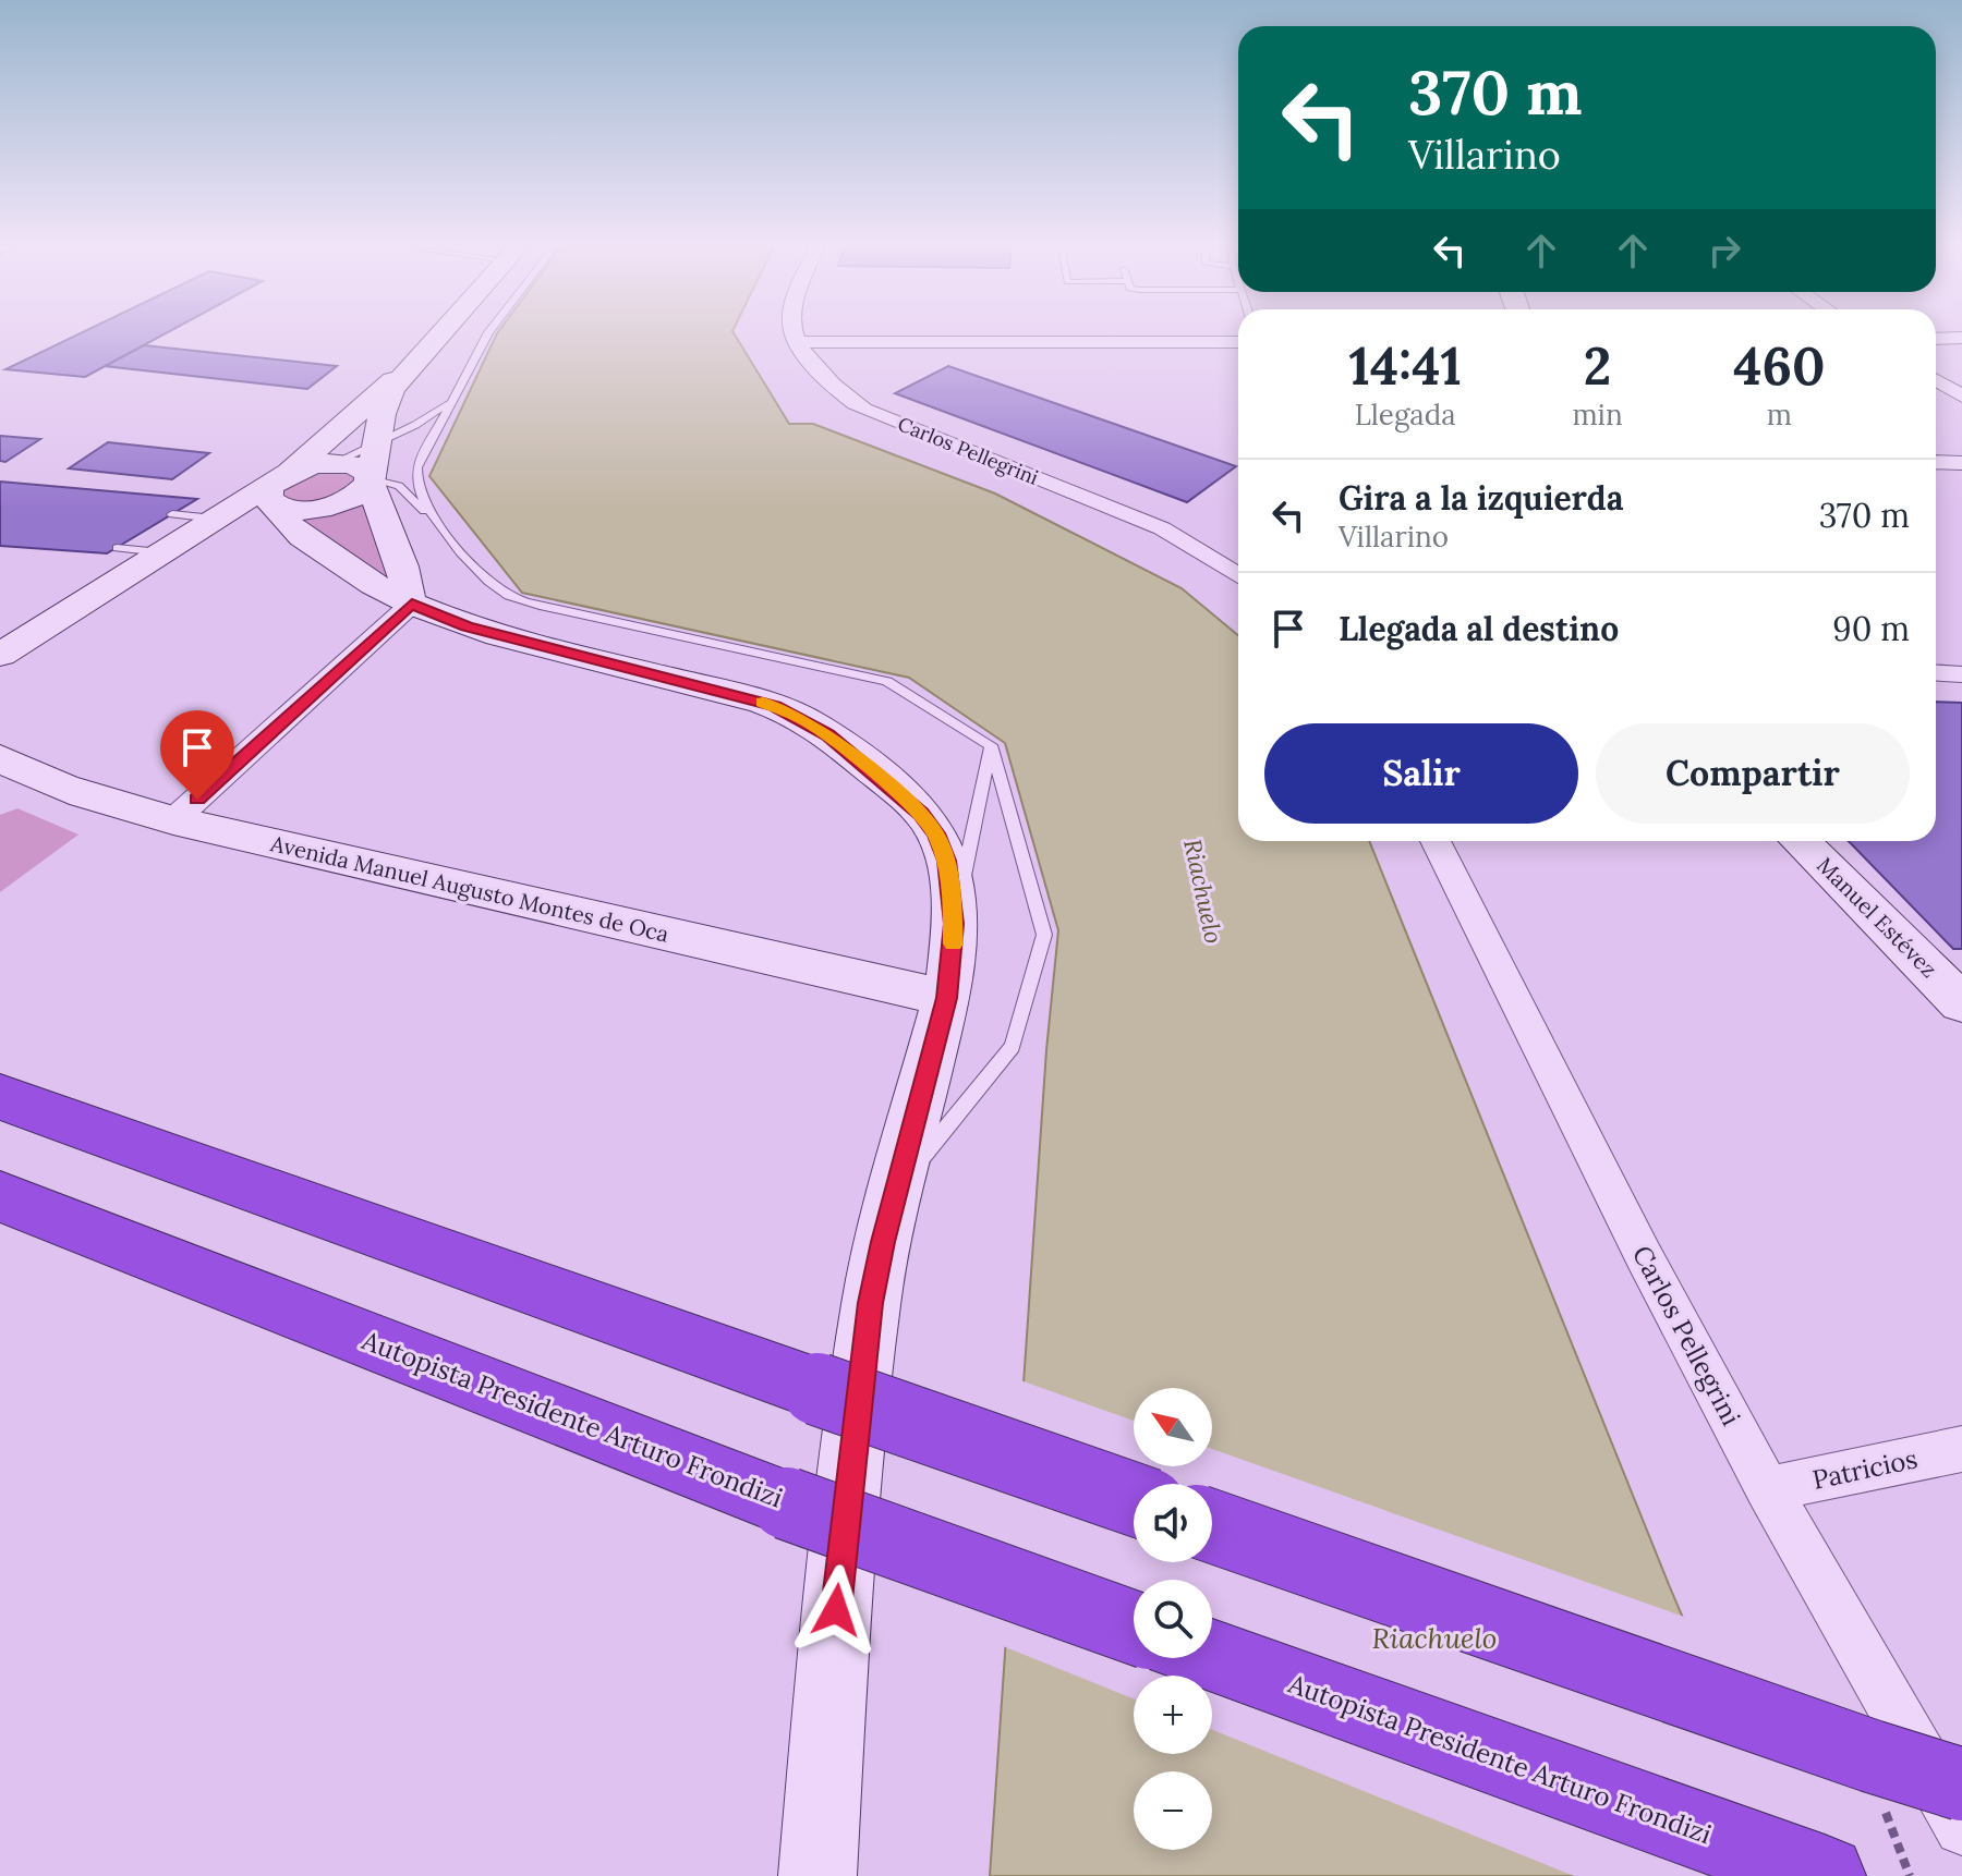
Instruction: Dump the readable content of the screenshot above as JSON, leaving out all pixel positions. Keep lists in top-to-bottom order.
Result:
{
  "streets": {
    "highway": ["Autopista Presidente Arturo Frondizi"],
    "main road": ["Avenida Manuel Augusto Montes de Oca", "Manuel Estévez"],
    "street": ["Carlos Pellegrini", "Patricios"]
  },
  "crossings": [
    ["Carlos Pellegrini", "Patricios"]
  ],
  "water": ["Riachuelo"],
  "north": "top left",
  "page": {
    "turn": ["370 m", "Villarino"],
    "eta": [
      "14:41",
      "Llegada",
      "2",
      "min",
      "460",
      "m"
    ],
    "list": [
      {
        "name": "Gira a la izquierda",
        "note": "Villarino",
        "value": "370 m"
      },
      {
        "name": "Llegada al destino",
        "value": "90 m"
      }
    ],
    "buttons": ["Salir", "Compartir"],
    "map_buttons": ["+", "−"]
  }
}
